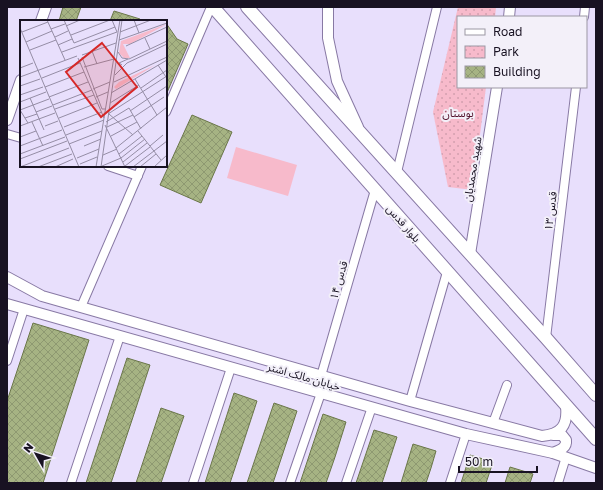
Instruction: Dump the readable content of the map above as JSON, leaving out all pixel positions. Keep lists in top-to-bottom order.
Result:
{
  "streets": {
    "main road": ["بلوار قدس"],
    "street": [
      "شهید محمدیان",
      "قدس ۱۳",
      "قدس ۱۴",
      "خیابان مالک اشتر"
    ]
  },
  "crossings": [
    ["بلوار قدس", "قدس ۱۴"],
    ["قدس ۱۴", "خیابان مالک اشتر"]
  ],
  "parks": ["بوستان"],
  "legend": ["Road", "Park", "Building"],
  "scale_bar": "50 m",
  "north": "top left"
}
